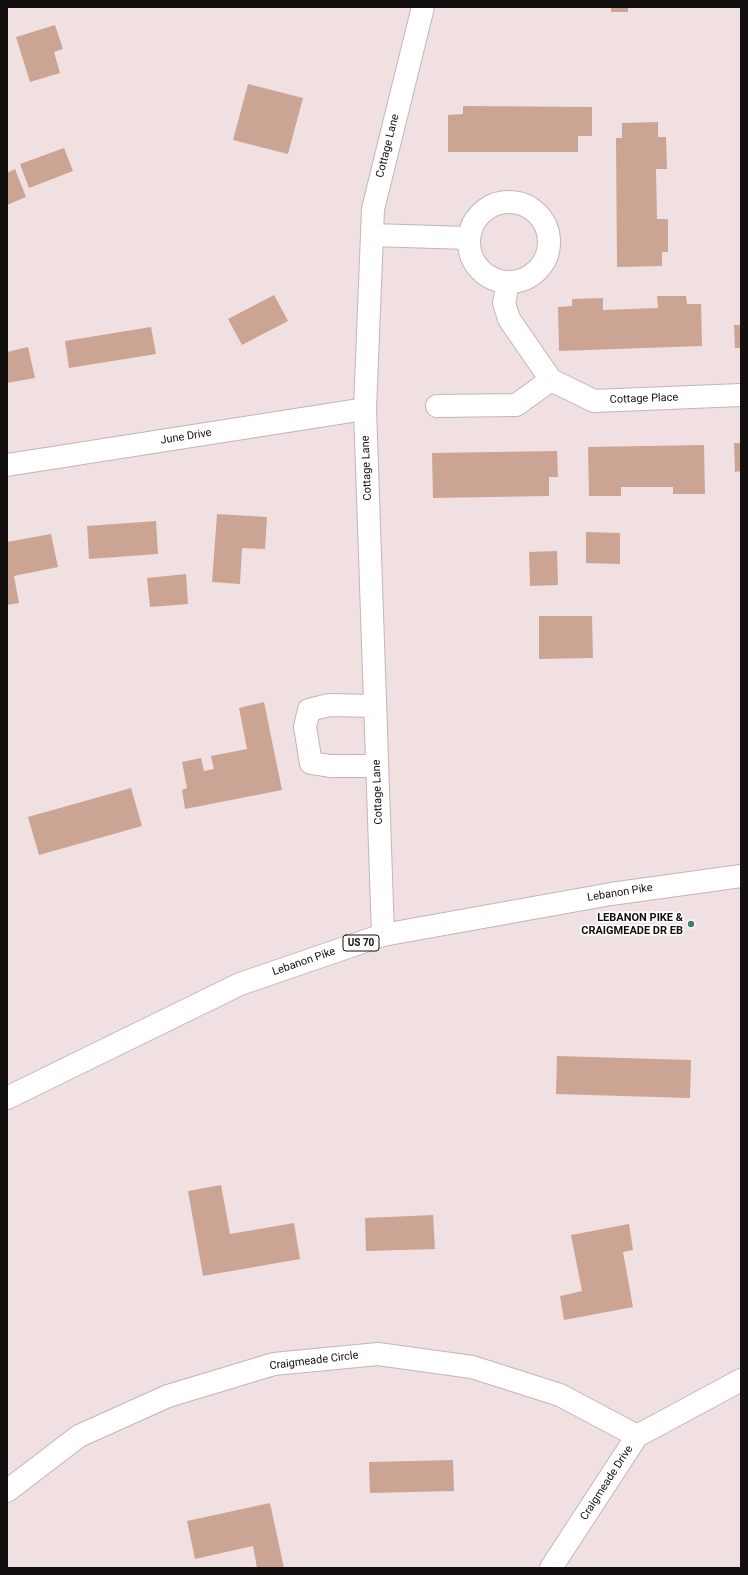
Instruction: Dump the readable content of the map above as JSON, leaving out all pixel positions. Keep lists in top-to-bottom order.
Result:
{
  "streets": {
    "street": [
      "Cottage Lane",
      "Cottage Place",
      "June Drive",
      "Lebanon Pike",
      "US 70",
      "Craigmeade Circle",
      "Craigmeade Drive"
    ]
  },
  "crossings": [
    ["Cottage Lane", "June Drive"],
    ["Cottage Lane", "Lebanon Pike"],
    ["Craigmeade Circle", "Craigmeade Drive"]
  ],
  "places": ["LEBANON PIKE & CRAIGMEADE DR EB"]
}
